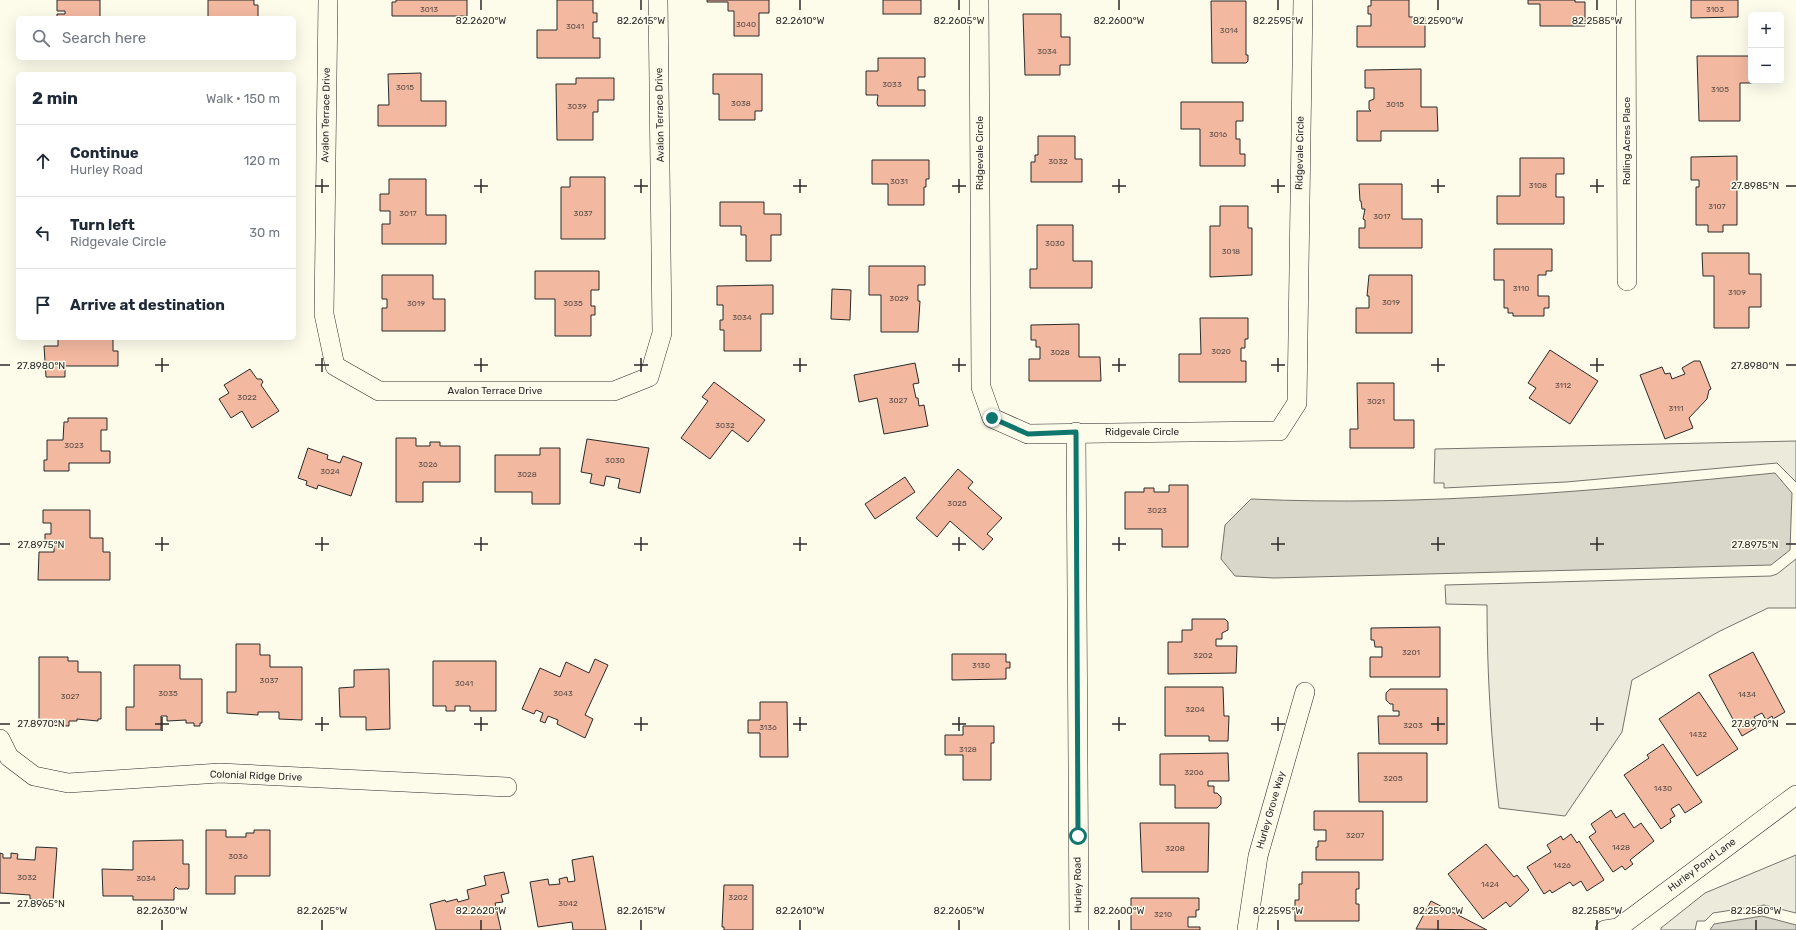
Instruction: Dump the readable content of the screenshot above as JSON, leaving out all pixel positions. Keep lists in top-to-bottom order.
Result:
{
  "streets": {
    "street": [
      "Avalon Terrace Drive",
      "Rolling Acres Place",
      "Ridgevale Circle",
      "Colonial Ridge Drive",
      "Hurley Grove Way",
      "Hurley Pond Lane",
      "Hurley Road"
    ]
  },
  "crossings": [
    ["Ridgevale Circle", "Hurley Road"]
  ],
  "house_numbers": [
    "3013",
    "3103",
    "3040",
    "3041",
    "3014",
    "3034",
    "3033",
    "3015",
    "3105",
    "3038",
    "3015",
    "3039",
    "3016",
    "3032",
    "3031",
    "3108",
    "3107",
    "3017",
    "3037",
    "3017",
    "3030",
    "3018",
    "3110",
    "3109",
    "3029",
    "3019",
    "3019",
    "3035",
    "3034",
    "3020",
    "3028",
    "3112",
    "3022",
    "3027",
    "3021",
    "3111",
    "3032",
    "3023",
    "3030",
    "3026",
    "3024",
    "3028",
    "3025",
    "3023",
    "3201",
    "3202",
    "3130",
    "3037",
    "3041",
    "3035",
    "3043",
    "1434",
    "3027",
    "3204",
    "3203",
    "3136",
    "1432",
    "3128",
    "3206",
    "3205",
    "1430",
    "3207",
    "1428",
    "3208",
    "3036",
    "1426",
    "3032",
    "3034",
    "1424",
    "3202",
    "3042",
    "3210"
  ],
  "page": {
    "map_buttons": ["+", "−"],
    "search": "Search here",
    "heading": ["2 min", "Walk · 150 m"],
    "list": [
      ["Continue", "Hurley Road", "120 m"],
      ["Turn left", "Ridgevale Circle", "30 m"],
      "Arrive at destination"
    ]
  },
  "coordinates": [
    "82.2620°W",
    "82.2615°W",
    "82.2610°W",
    "82.2605°W",
    "82.2600°W",
    "82.2595°W",
    "82.2590°W",
    "82.2585°W",
    "27.8985°N",
    "27.8980°N",
    "27.8975°N",
    "27.8970°N",
    "27.8965°N",
    "82.2630°W",
    "82.2625°W",
    "82.2580°W"
  ]
}
